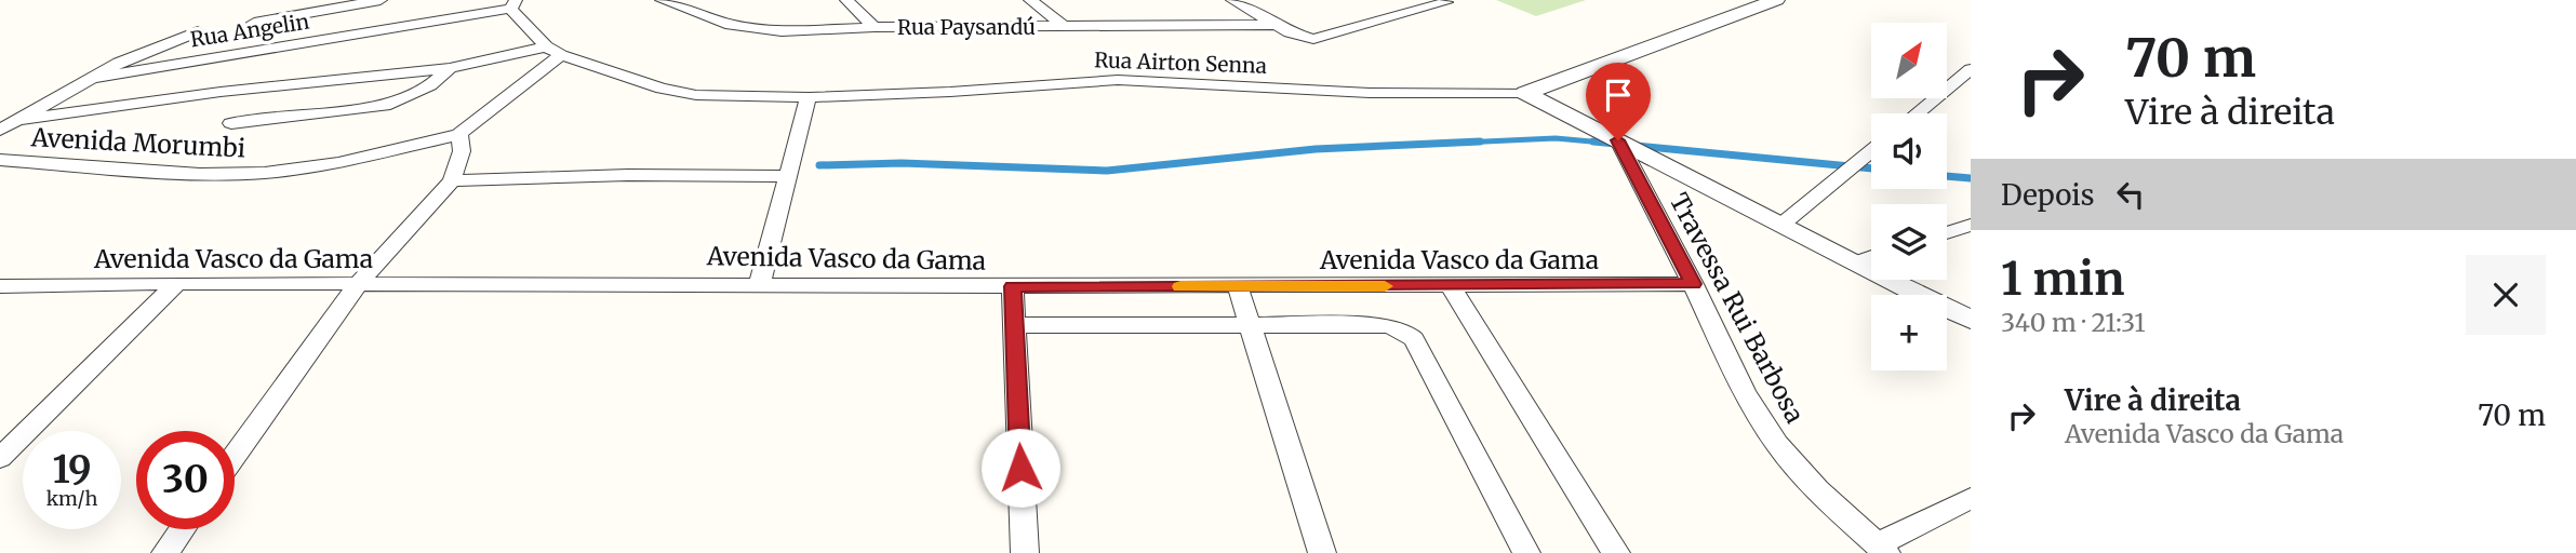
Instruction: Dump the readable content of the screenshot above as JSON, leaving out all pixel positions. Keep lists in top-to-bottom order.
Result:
{
  "streets": {
    "street": [
      "Rua Paysandú",
      "Rua Angelin",
      "Rua Airton Senna",
      "Avenida Morumbi",
      "Avenida Vasco da Gama",
      "Travessa Rui Barbosa"
    ]
  },
  "crossings": [
    ["Rua Angelin", "Rua Airton Senna"],
    ["Rua Airton Senna", "Avenida Morumbi"],
    ["Avenida Vasco da Gama", "Travessa Rui Barbosa"]
  ],
  "north": "top right",
  "page": {
    "turn": ["70 m", "Vire à direita"],
    "map_buttons": "+",
    "then": "Depois",
    "heading": ["1 min", "340 m · 21:31"],
    "list": [
      {
        "name": "Vire à direita",
        "note": "Avenida Vasco da Gama",
        "value": "70 m"
      }
    ],
    "speed": "19 km/h",
    "limit": "30"
  }
}
